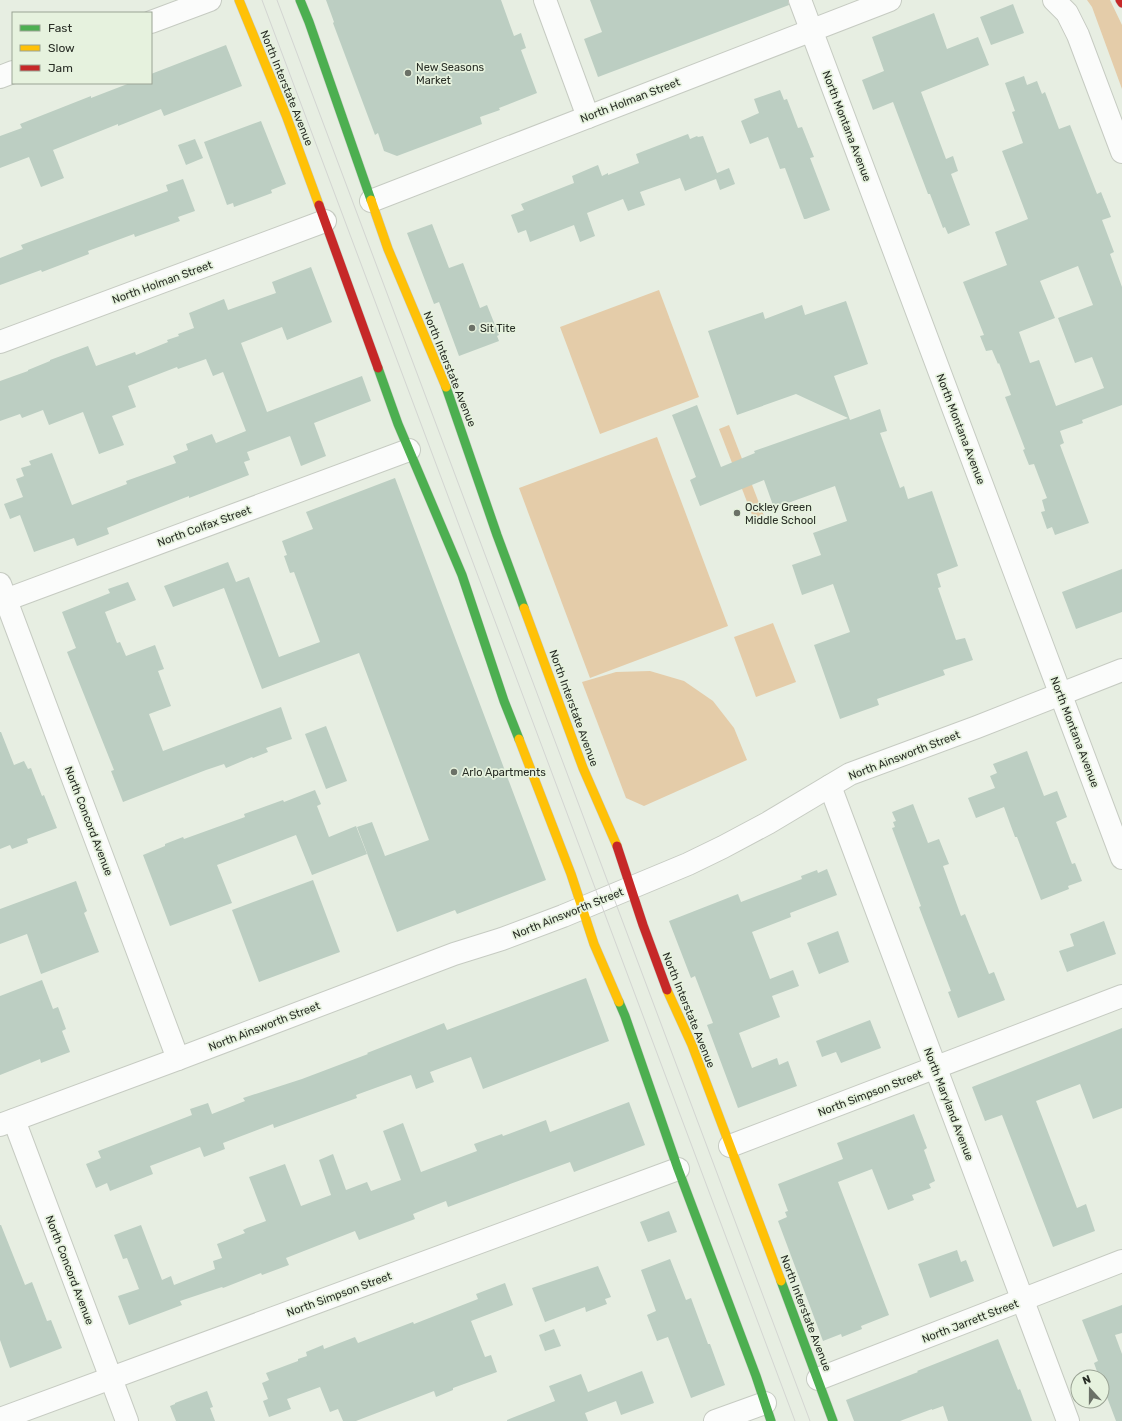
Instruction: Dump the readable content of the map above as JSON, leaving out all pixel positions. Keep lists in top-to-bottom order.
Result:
{
  "streets": {
    "main road": ["North Interstate Avenue"],
    "street": [
      "North Holman Street",
      "North Montana Avenue",
      "North Colfax Street",
      "North Ainsworth Street",
      "North Concord Avenue",
      "North Simpson Street",
      "North Maryland Avenue",
      "North Jarrett Street"
    ]
  },
  "crossings": [
    ["North Interstate Avenue", "North Holman Street"],
    ["North Interstate Avenue", "North Colfax Street"],
    ["North Interstate Avenue", "North Ainsworth Street"],
    ["North Interstate Avenue", "North Simpson Street"],
    ["North Interstate Avenue", "North Jarrett Street"],
    ["North Holman Street", "North Montana Avenue"],
    ["North Montana Avenue", "North Ainsworth Street"],
    ["North Colfax Street", "North Concord Avenue"],
    ["North Ainsworth Street", "North Concord Avenue"],
    ["North Ainsworth Street", "North Maryland Avenue"],
    ["North Concord Avenue", "North Simpson Street"],
    ["North Simpson Street", "North Maryland Avenue"],
    ["North Maryland Avenue", "North Jarrett Street"]
  ],
  "places": [
    "New Seasons Market",
    "Sit Tite",
    "Ockley Green Middle School",
    "Arlo Apartments"
  ],
  "legend": ["Fast", "Slow", "Jam"],
  "north": "top"
}
